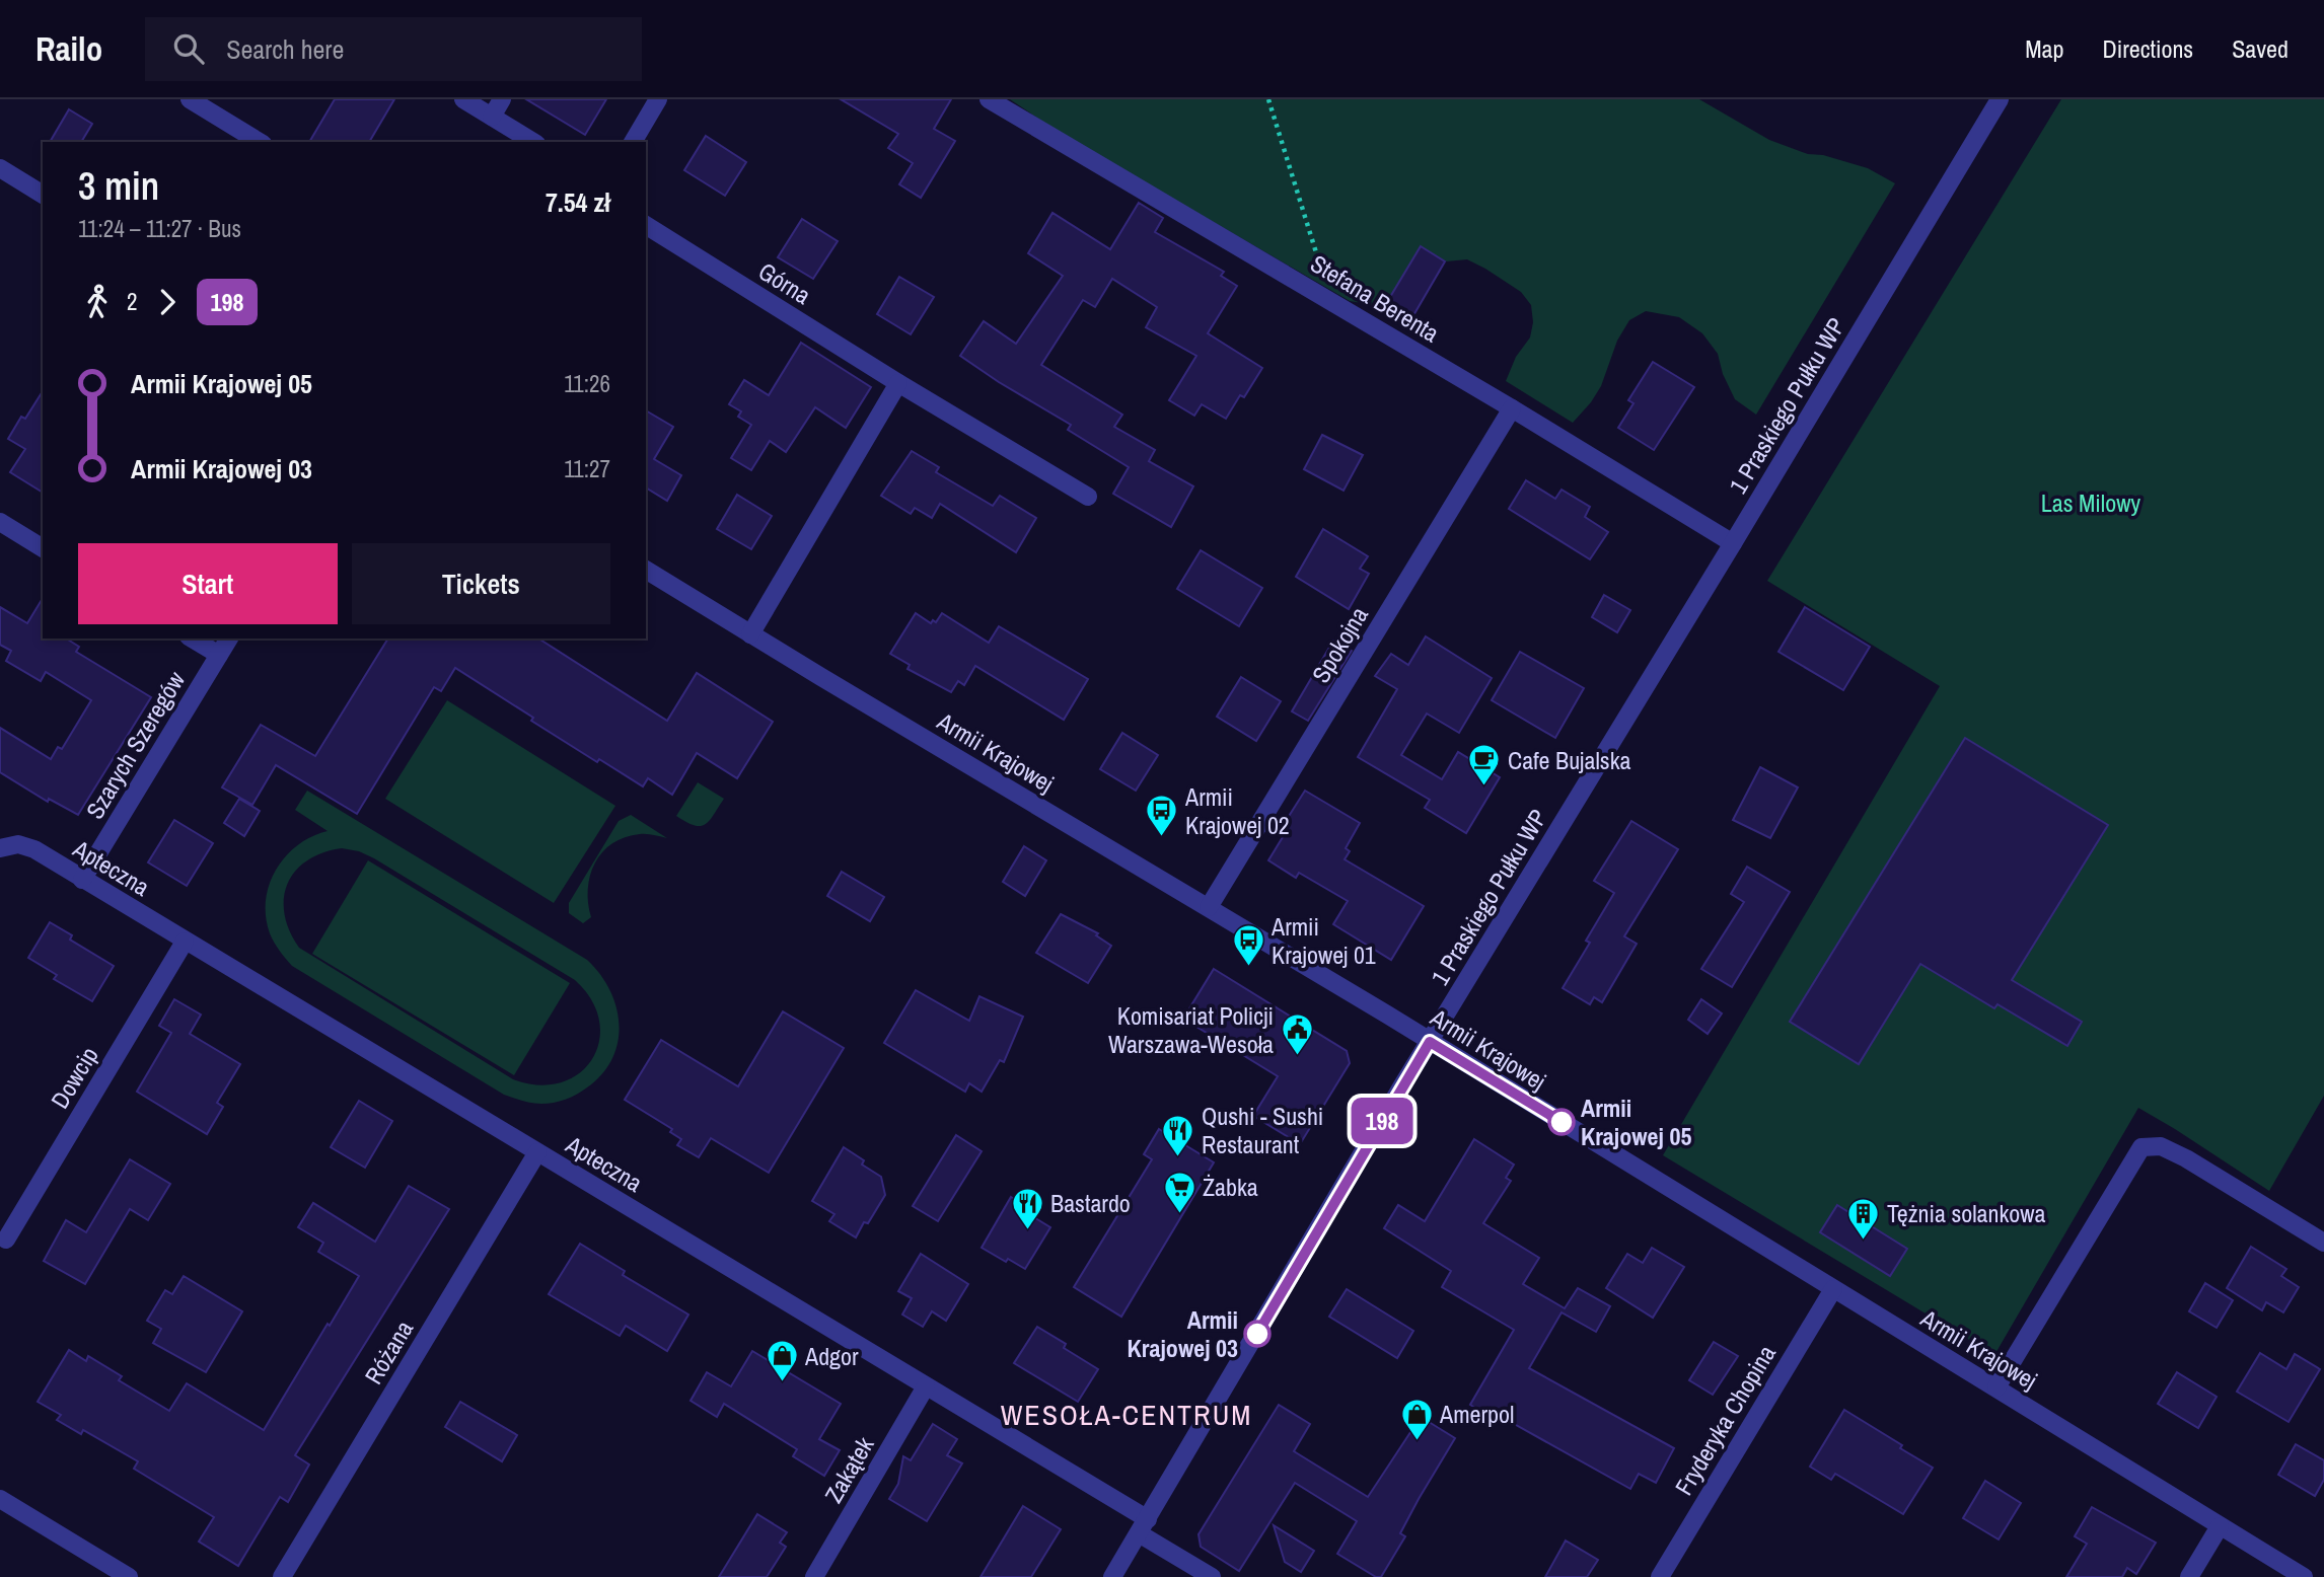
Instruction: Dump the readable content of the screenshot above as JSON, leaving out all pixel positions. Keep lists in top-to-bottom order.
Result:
{
  "streets": {
    "street": [
      "Górna",
      "Stefana Berenta",
      "1 Praskiego Pułku WP",
      "Spokojna",
      "Szarych Szeregów",
      "Armii Krajowej",
      "Apteczna",
      "Dowcip",
      "Różana",
      "Fryderyka Chopina",
      "Zakątek"
    ]
  },
  "crossings": [
    ["Stefana Berenta", "1 Praskiego Pułku WP"],
    ["Stefana Berenta", "Spokojna"],
    ["1 Praskiego Pułku WP", "Armii Krajowej"],
    ["1 Praskiego Pułku WP", "Apteczna"],
    ["Spokojna", "Armii Krajowej"],
    ["Szarych Szeregów", "Apteczna"],
    ["Armii Krajowej", "Fryderyka Chopina"],
    ["Apteczna", "Dowcip"],
    ["Apteczna", "Różana"],
    ["Apteczna", "Zakątek"]
  ],
  "districts": ["WESOŁA-CENTRUM"],
  "parks": ["Las Milowy"],
  "places": {
    "cafe": ["Cafe Bujalska"],
    "bus stop": ["Armii Krajowej 02", "Armii Krajowej 01"],
    "public building": ["Komisariat Policji Warszawa-Wesoła"],
    "other": ["Armii Krajowej 05", "Armii Krajowej 03"],
    "restaurant": ["Qushi - Sushi Restaurant", "Bastardo"],
    "supermarket": ["Żabka"],
    "building": ["Tężnia solankowa"],
    "shop": ["Adgor", "Amerpol"]
  },
  "lines": ["bus line 198"],
  "page": {
    "header": "Railo",
    "search": "Search here",
    "nav": ["Map", "Directions", "Saved"],
    "on_map": "198",
    "heading": ["3 min", "11:24 – 11:27 · Bus", "7.54 zł"],
    "legs": ["2", "198"],
    "list": [
      {
        "name": "Armii Krajowej 05",
        "value": "11:26"
      },
      {
        "name": "Armii Krajowej 03",
        "value": "11:27"
      }
    ],
    "buttons": ["Start", "Tickets"]
  }
}
